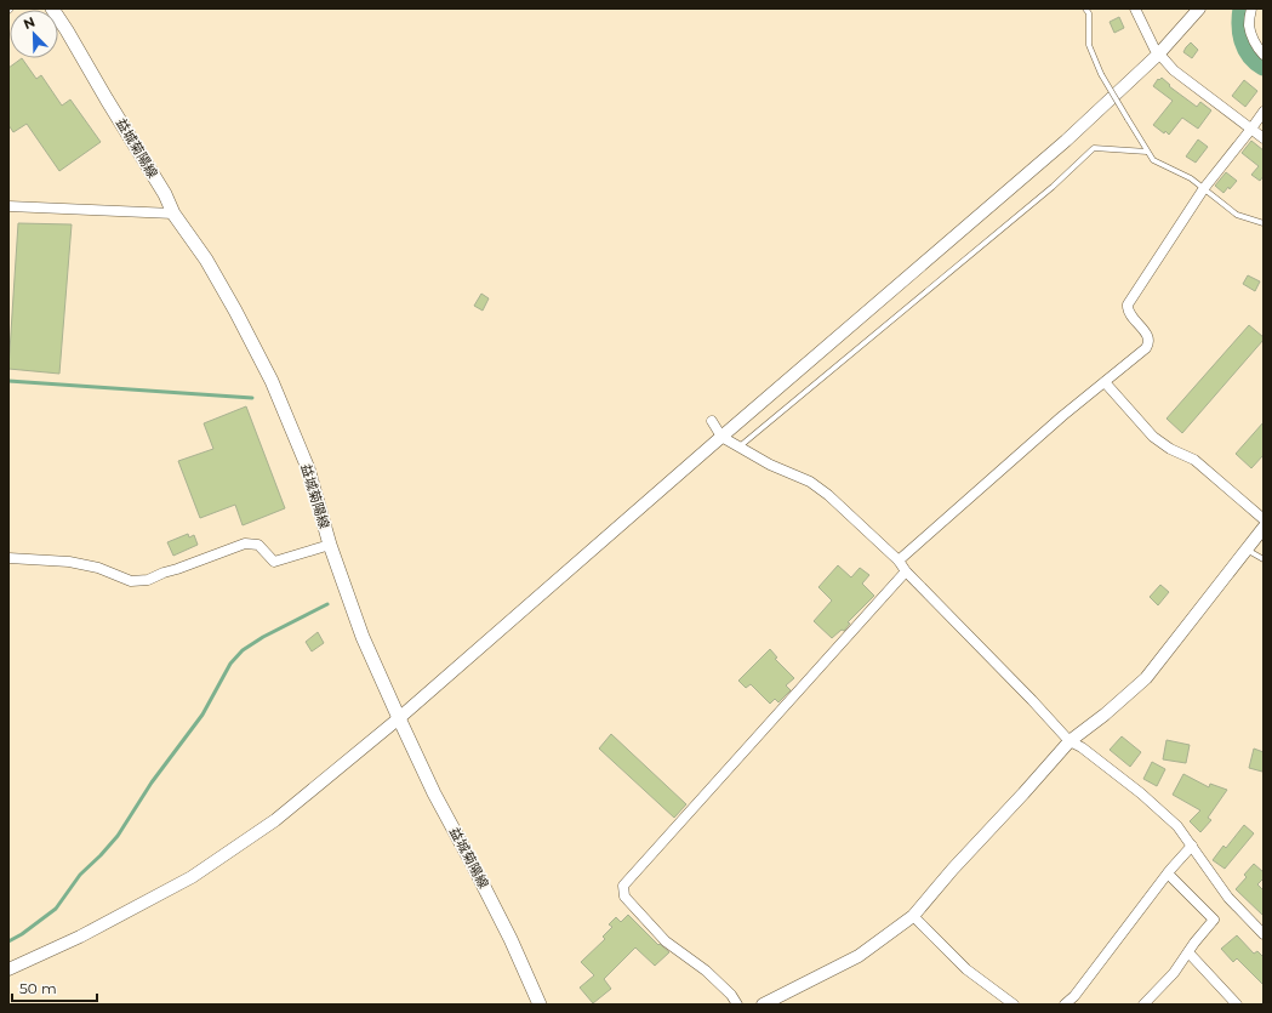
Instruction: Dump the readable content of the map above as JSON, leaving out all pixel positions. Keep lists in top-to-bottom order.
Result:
{
  "streets": {
    "main road": ["益城菊陽線"]
  },
  "scale_bar": "50 m",
  "north": "top left"
}
